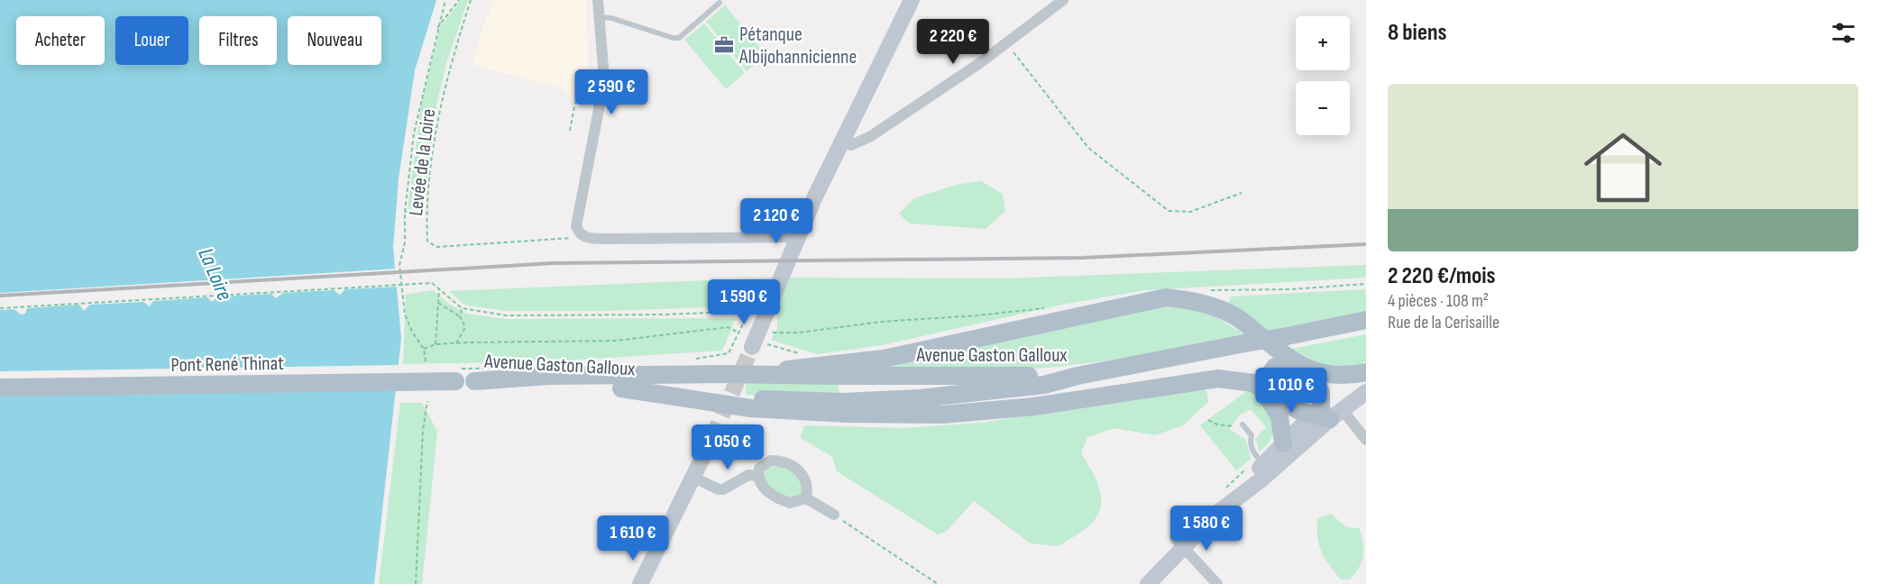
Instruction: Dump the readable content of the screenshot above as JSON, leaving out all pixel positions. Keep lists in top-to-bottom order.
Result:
{
  "streets": {
    "main road": ["Avenue Gaston Galloux", "Pont René Thinat"],
    "path": ["Levée de la Loire"]
  },
  "crossings": [
    ["Avenue Gaston Galloux", "Pont René Thinat"]
  ],
  "water": ["La Loire"],
  "places": {
    "office": ["Pétanque Albijohannicienne"]
  },
  "page": {
    "heading": "8 biens",
    "map_buttons": ["+", "−"],
    "chip": [
      "Acheter",
      "Louer",
      "Filtres",
      "Nouveau"
    ],
    "price": [
      "2 220 €",
      "2 590 €",
      "2 120 €",
      "1 590 €",
      "1 010 €",
      "1 050 €",
      "1 580 €",
      "1 610 €"
    ],
    "list": [
      {
        "name": "2 220 €/mois",
        "note": "4 pièces · 108 m² · Rue de la Cerisaille"
      }
    ]
  }
}
